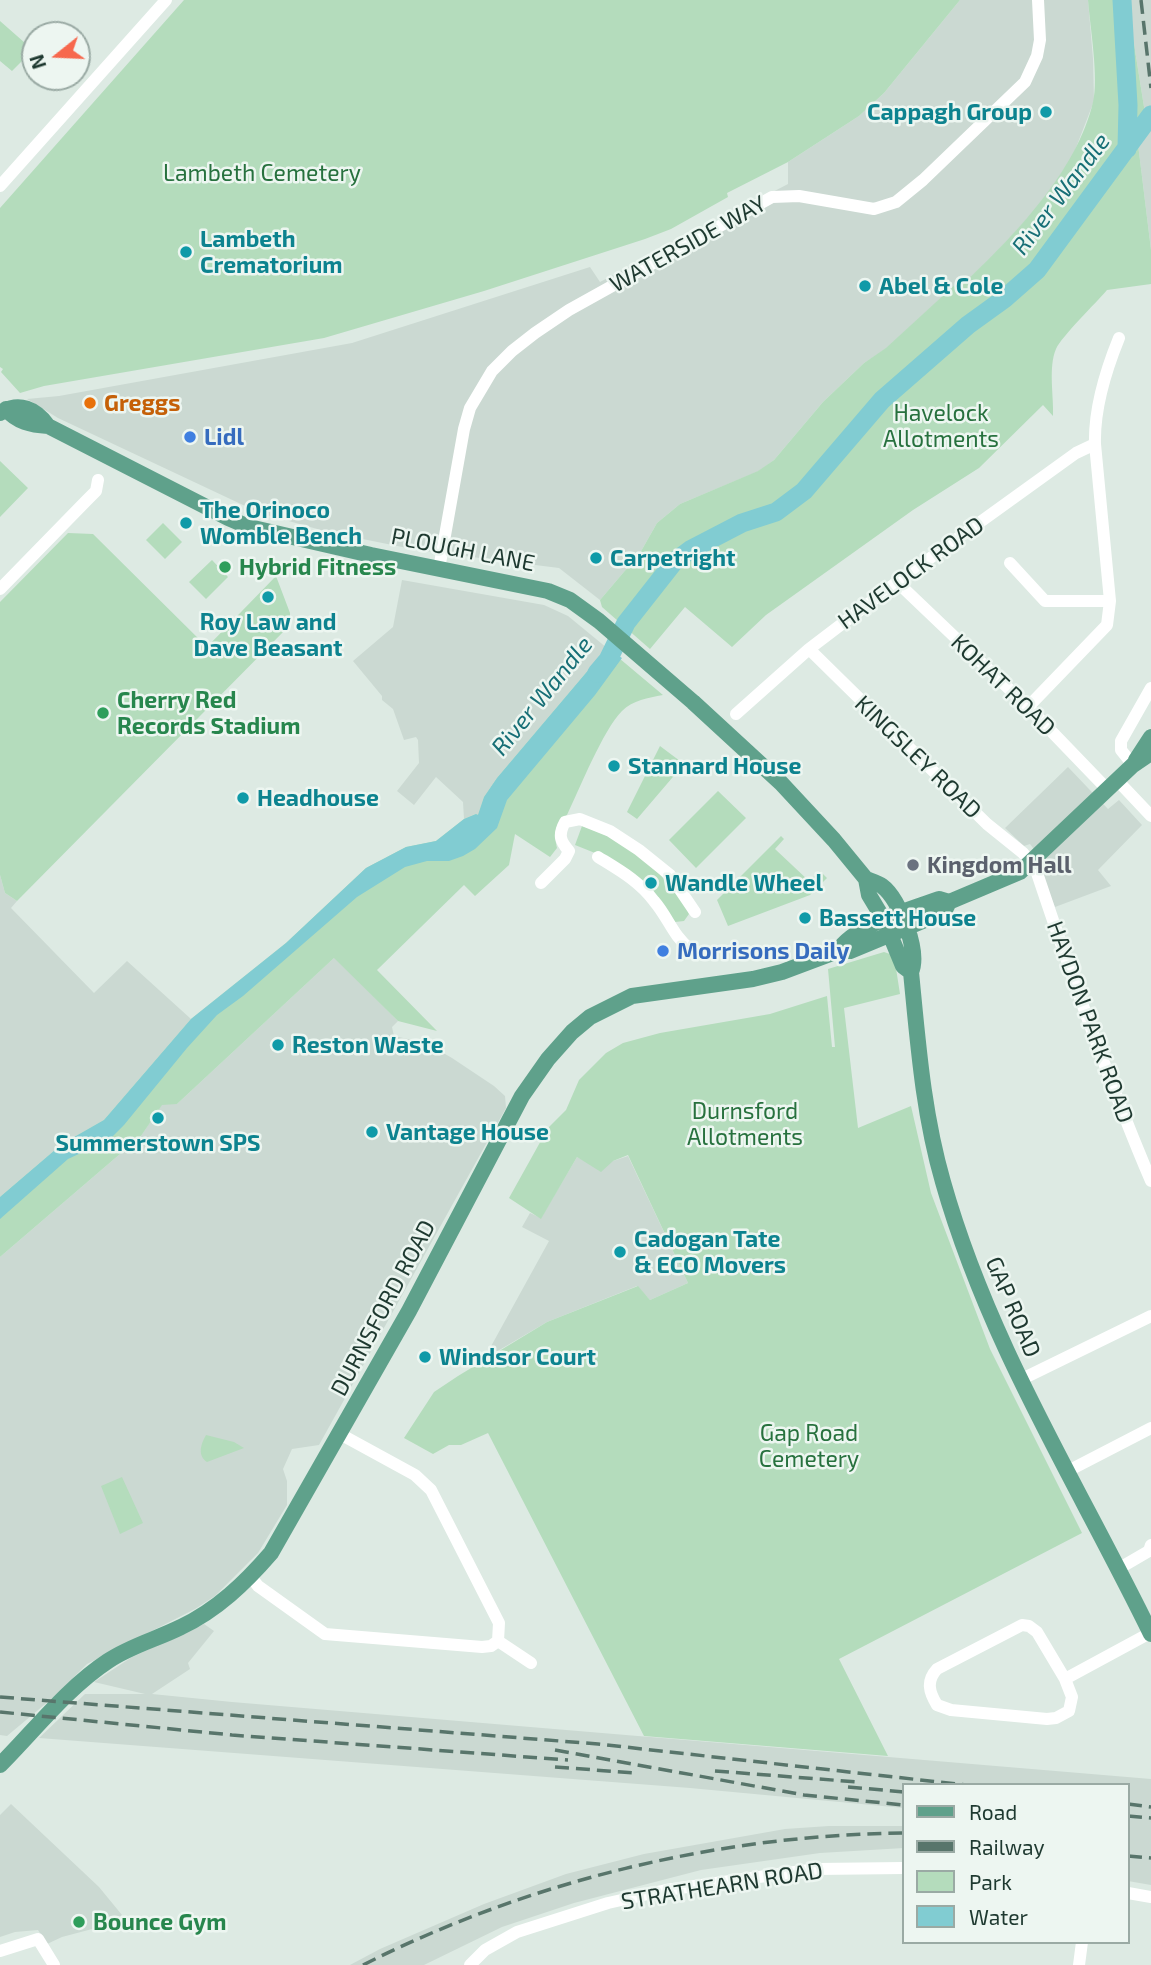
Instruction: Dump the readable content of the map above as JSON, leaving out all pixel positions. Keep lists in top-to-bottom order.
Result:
{
  "streets": {
    "main road": ["PLOUGH LANE", "GAP ROAD", "DURNSFORD ROAD"],
    "street": [
      "WATERSIDE WAY",
      "HAVELOCK ROAD",
      "KOHAT ROAD",
      "KINGSLEY ROAD",
      "HAYDON PARK ROAD",
      "STRATHEARN ROAD"
    ]
  },
  "crossings": [
    ["WATERSIDE WAY", "PLOUGH LANE"],
    ["PLOUGH LANE", "GAP ROAD"],
    ["PLOUGH LANE", "DURNSFORD ROAD"],
    ["HAVELOCK ROAD", "KOHAT ROAD"],
    ["HAVELOCK ROAD", "KINGSLEY ROAD"],
    ["KOHAT ROAD", "DURNSFORD ROAD"],
    ["KINGSLEY ROAD", "HAYDON PARK ROAD"],
    ["KINGSLEY ROAD", "DURNSFORD ROAD"],
    ["HAYDON PARK ROAD", "DURNSFORD ROAD"],
    ["GAP ROAD", "DURNSFORD ROAD"]
  ],
  "water": ["River Wandle"],
  "parks": [
    "Lambeth Cemetery",
    "Havelock Allotments",
    "Durnsford Allotments",
    "Gap Road Cemetery"
  ],
  "places": [
    "Cappagh Group",
    "Lambeth Crematorium",
    "Abel & Cole",
    "Greggs",
    "Lidl",
    "The Orinoco Womble Bench",
    "Carpetright",
    "Hybrid Fitness",
    "Roy Law and Dave Beasant",
    "Cherry Red Records Stadium",
    "Stannard House",
    "Headhouse",
    "Kingdom Hall",
    "Wandle Wheel",
    "Bassett House",
    "Morrisons Daily",
    "Reston Waste",
    "Summerstown SPS",
    "Vantage House",
    "Cadogan Tate & ECO Movers",
    "Windsor Court",
    "Bounce Gym"
  ],
  "legend": [
    "Road",
    "Railway",
    "Park",
    "Water"
  ],
  "north": "left"
}
